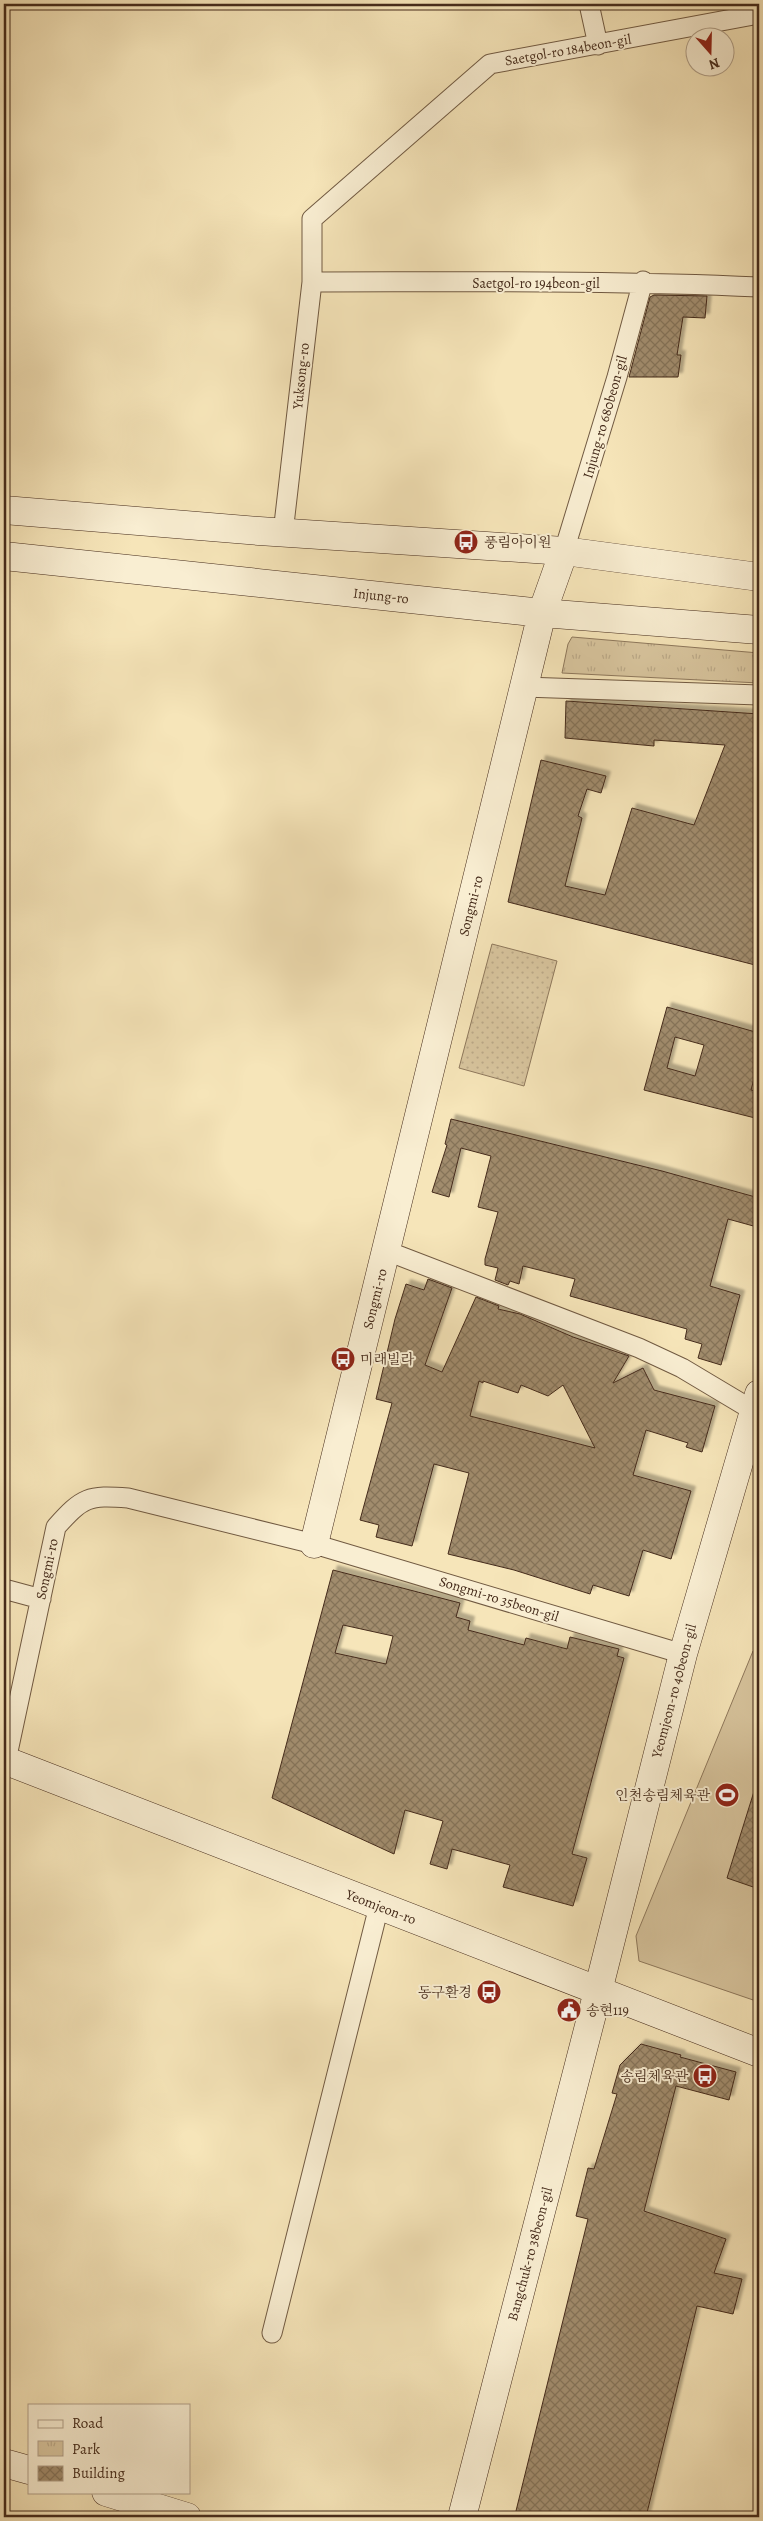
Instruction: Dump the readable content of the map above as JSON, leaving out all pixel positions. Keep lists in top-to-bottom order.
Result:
{
  "streets": {
    "street": [
      "Saetgol-ro 184beon-gil",
      "Saetgol-ro 194beon-gil",
      "Yuksong-ro",
      "Injung-ro 680beon-gil",
      "Injung-ro",
      "Songmi-ro",
      "Songmi-ro 35beon-gil",
      "Yeomjeon-ro 40beon-gil",
      "Yeomjeon-ro",
      "Bangchuk-ro 38beon-gil"
    ]
  },
  "crossings": [
    ["Saetgol-ro 184beon-gil", "Yuksong-ro"],
    ["Saetgol-ro 194beon-gil", "Yuksong-ro"],
    ["Saetgol-ro 194beon-gil", "Injung-ro 680beon-gil"],
    ["Injung-ro 680beon-gil", "Songmi-ro"],
    ["Injung-ro", "Songmi-ro"],
    ["Songmi-ro", "Songmi-ro 35beon-gil"],
    ["Songmi-ro", "Yeomjeon-ro"],
    ["Songmi-ro 35beon-gil", "Yeomjeon-ro 40beon-gil"],
    ["Yeomjeon-ro 40beon-gil", "Yeomjeon-ro"],
    ["Yeomjeon-ro 40beon-gil", "Bangchuk-ro 38beon-gil"],
    ["Yeomjeon-ro", "Bangchuk-ro 38beon-gil"]
  ],
  "places": {
    "bus stop": [
      "풍림아이원",
      "미래빌라",
      "동구환경",
      "송림체육관"
    ],
    "sports": ["인천송림체육관"],
    "public building": ["송현119"]
  },
  "legend": ["Road", "Park", "Building"],
  "north": "bottom"
}
